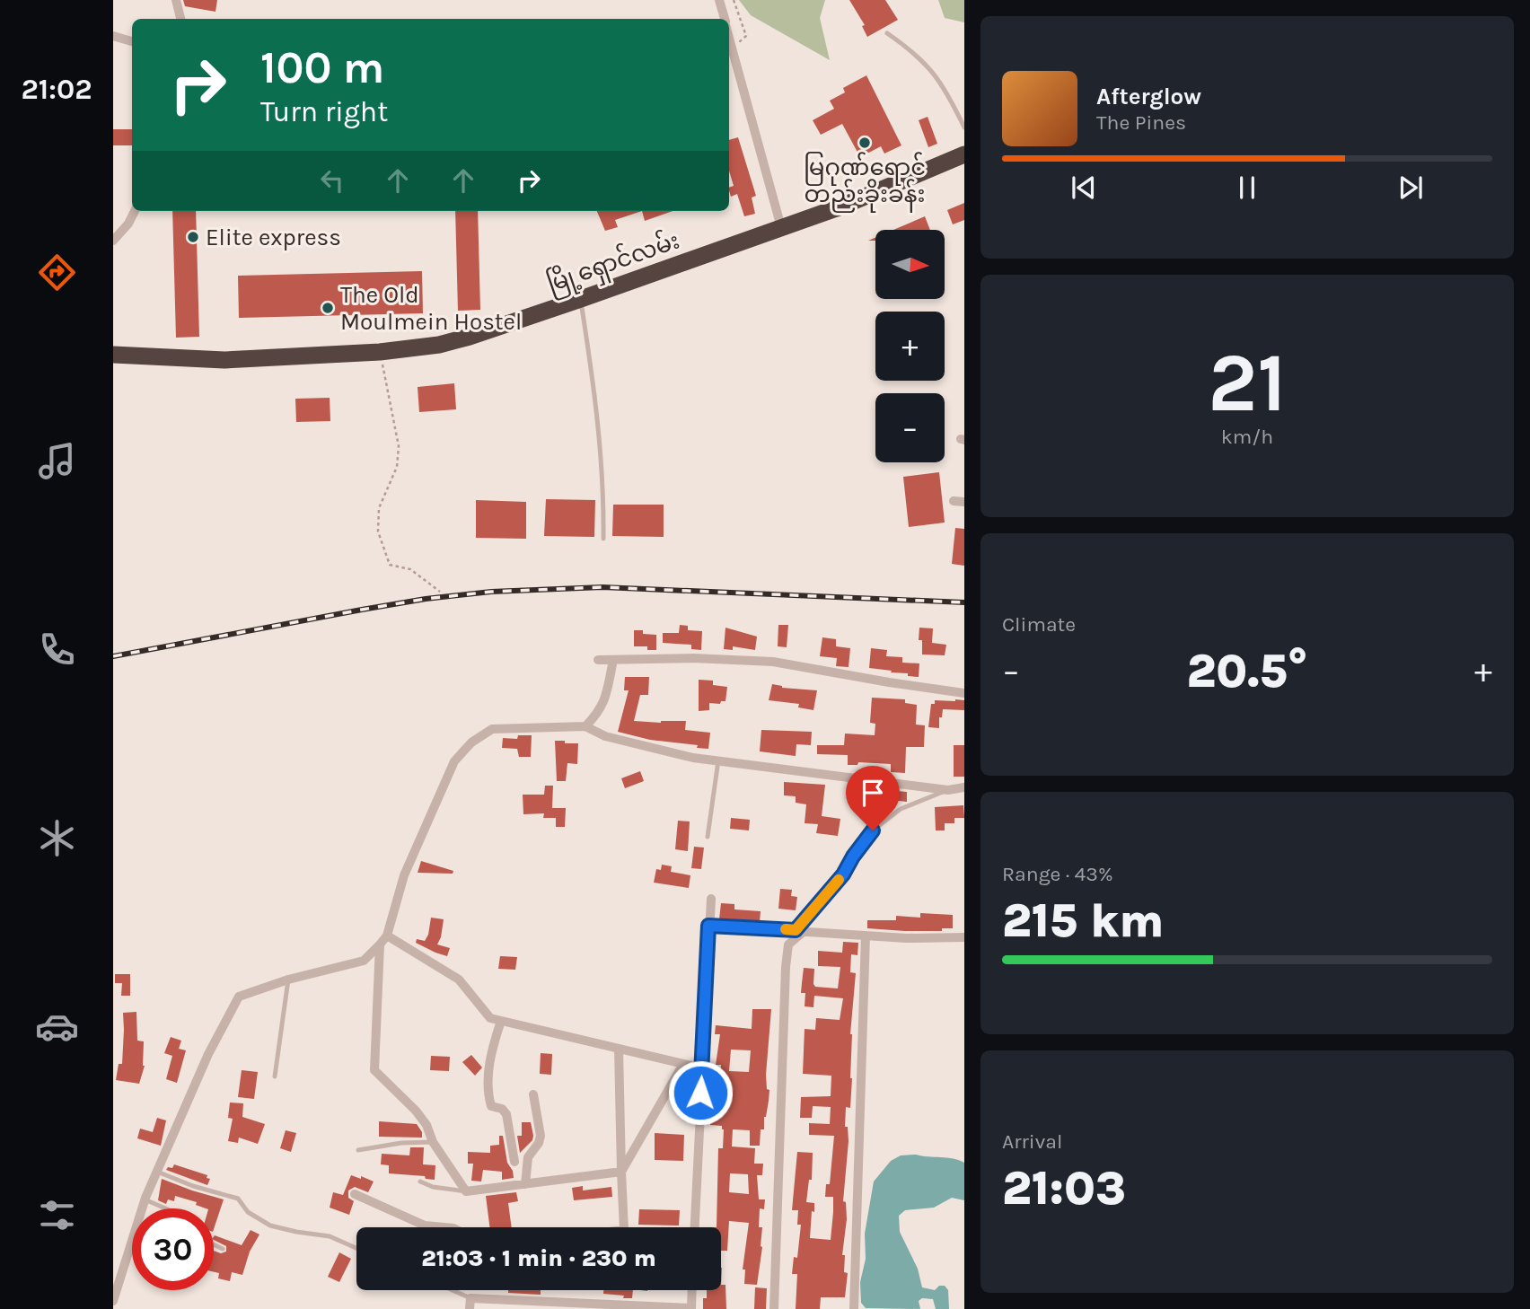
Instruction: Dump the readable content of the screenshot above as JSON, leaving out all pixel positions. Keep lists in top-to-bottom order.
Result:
{
  "streets": {
    "highway": ["မြို့ရှောင်လမ်း"]
  },
  "places": ["မြဂုဏ်ရောင် တည်းခိုးခန်း", "Elite express", "The Old Moulmein Hostel"],
  "north": "right",
  "page": {
    "tabs": "21:02",
    "turn": ["100 m", "Turn right"],
    "song": ["Afterglow", "The Pines"],
    "map_buttons": ["+", "−"],
    "tile": [
      ["21", "km/h"],
      "Climate",
      ["Range · 43%", "215 km"],
      ["Arrival", "21:03"]
    ],
    "heat": ["−", "20.5°", "+"],
    "limit": "30",
    "trip": "21:03 · 1 min · 230 m"
  }
}
